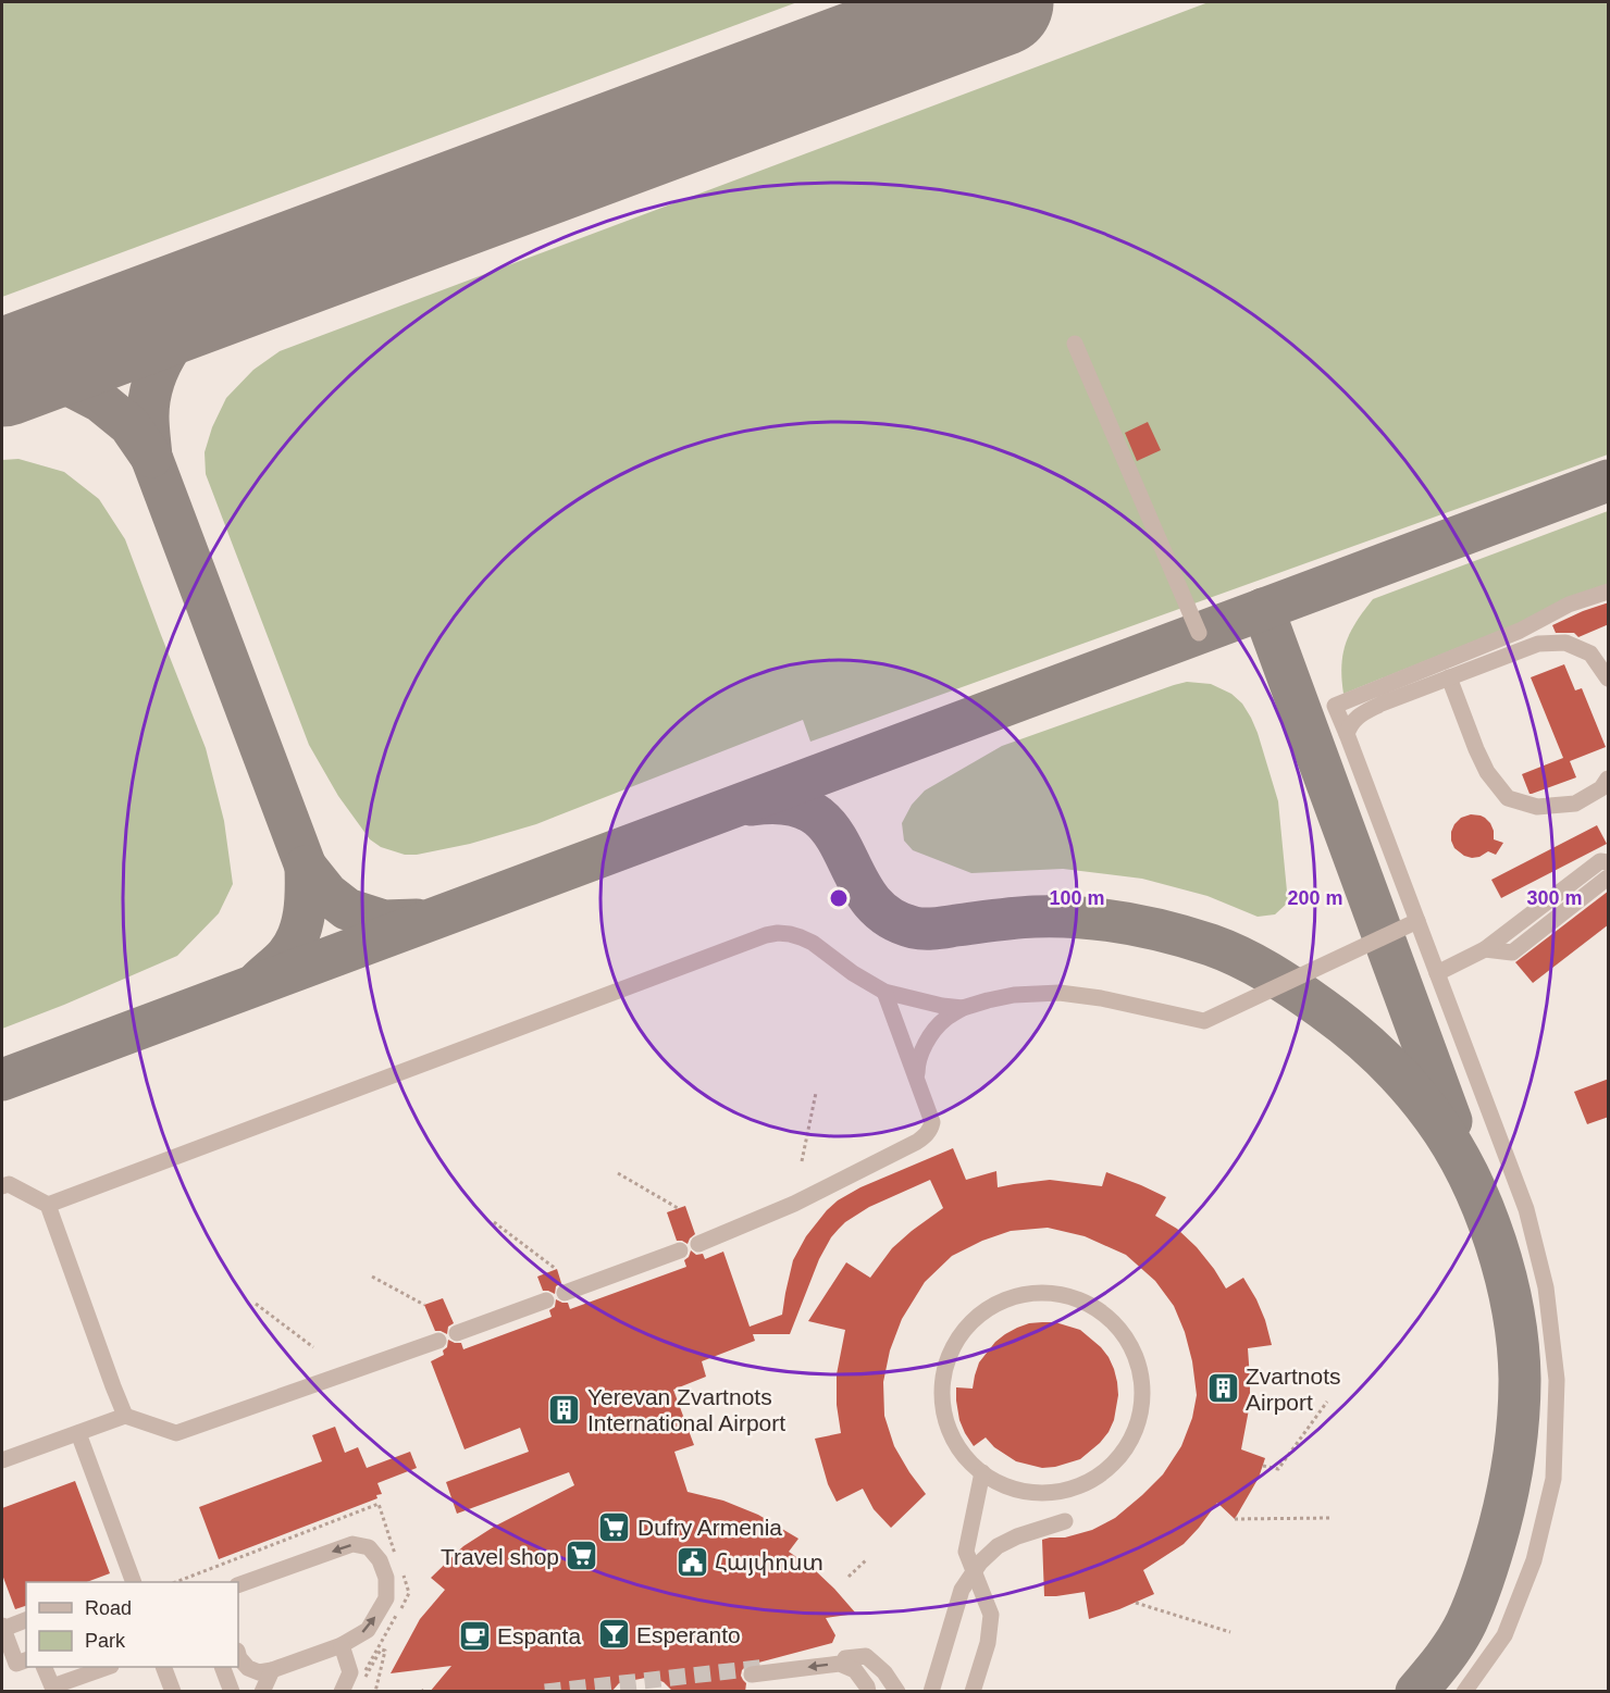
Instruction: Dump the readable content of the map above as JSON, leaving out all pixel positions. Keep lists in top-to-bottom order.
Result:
{
  "places": {
    "building": ["Zvartnots Airport", "Yerevan Zvartnots International Airport"],
    "supermarket": ["Dufry Armenia", "Travel shop"],
    "public building": ["Հայփոստ"],
    "bar": ["Esperanto"],
    "cafe": ["Espanta"]
  },
  "legend": ["Road", "Park"],
  "rings": ["100 m", "200 m", "300 m"]
}
